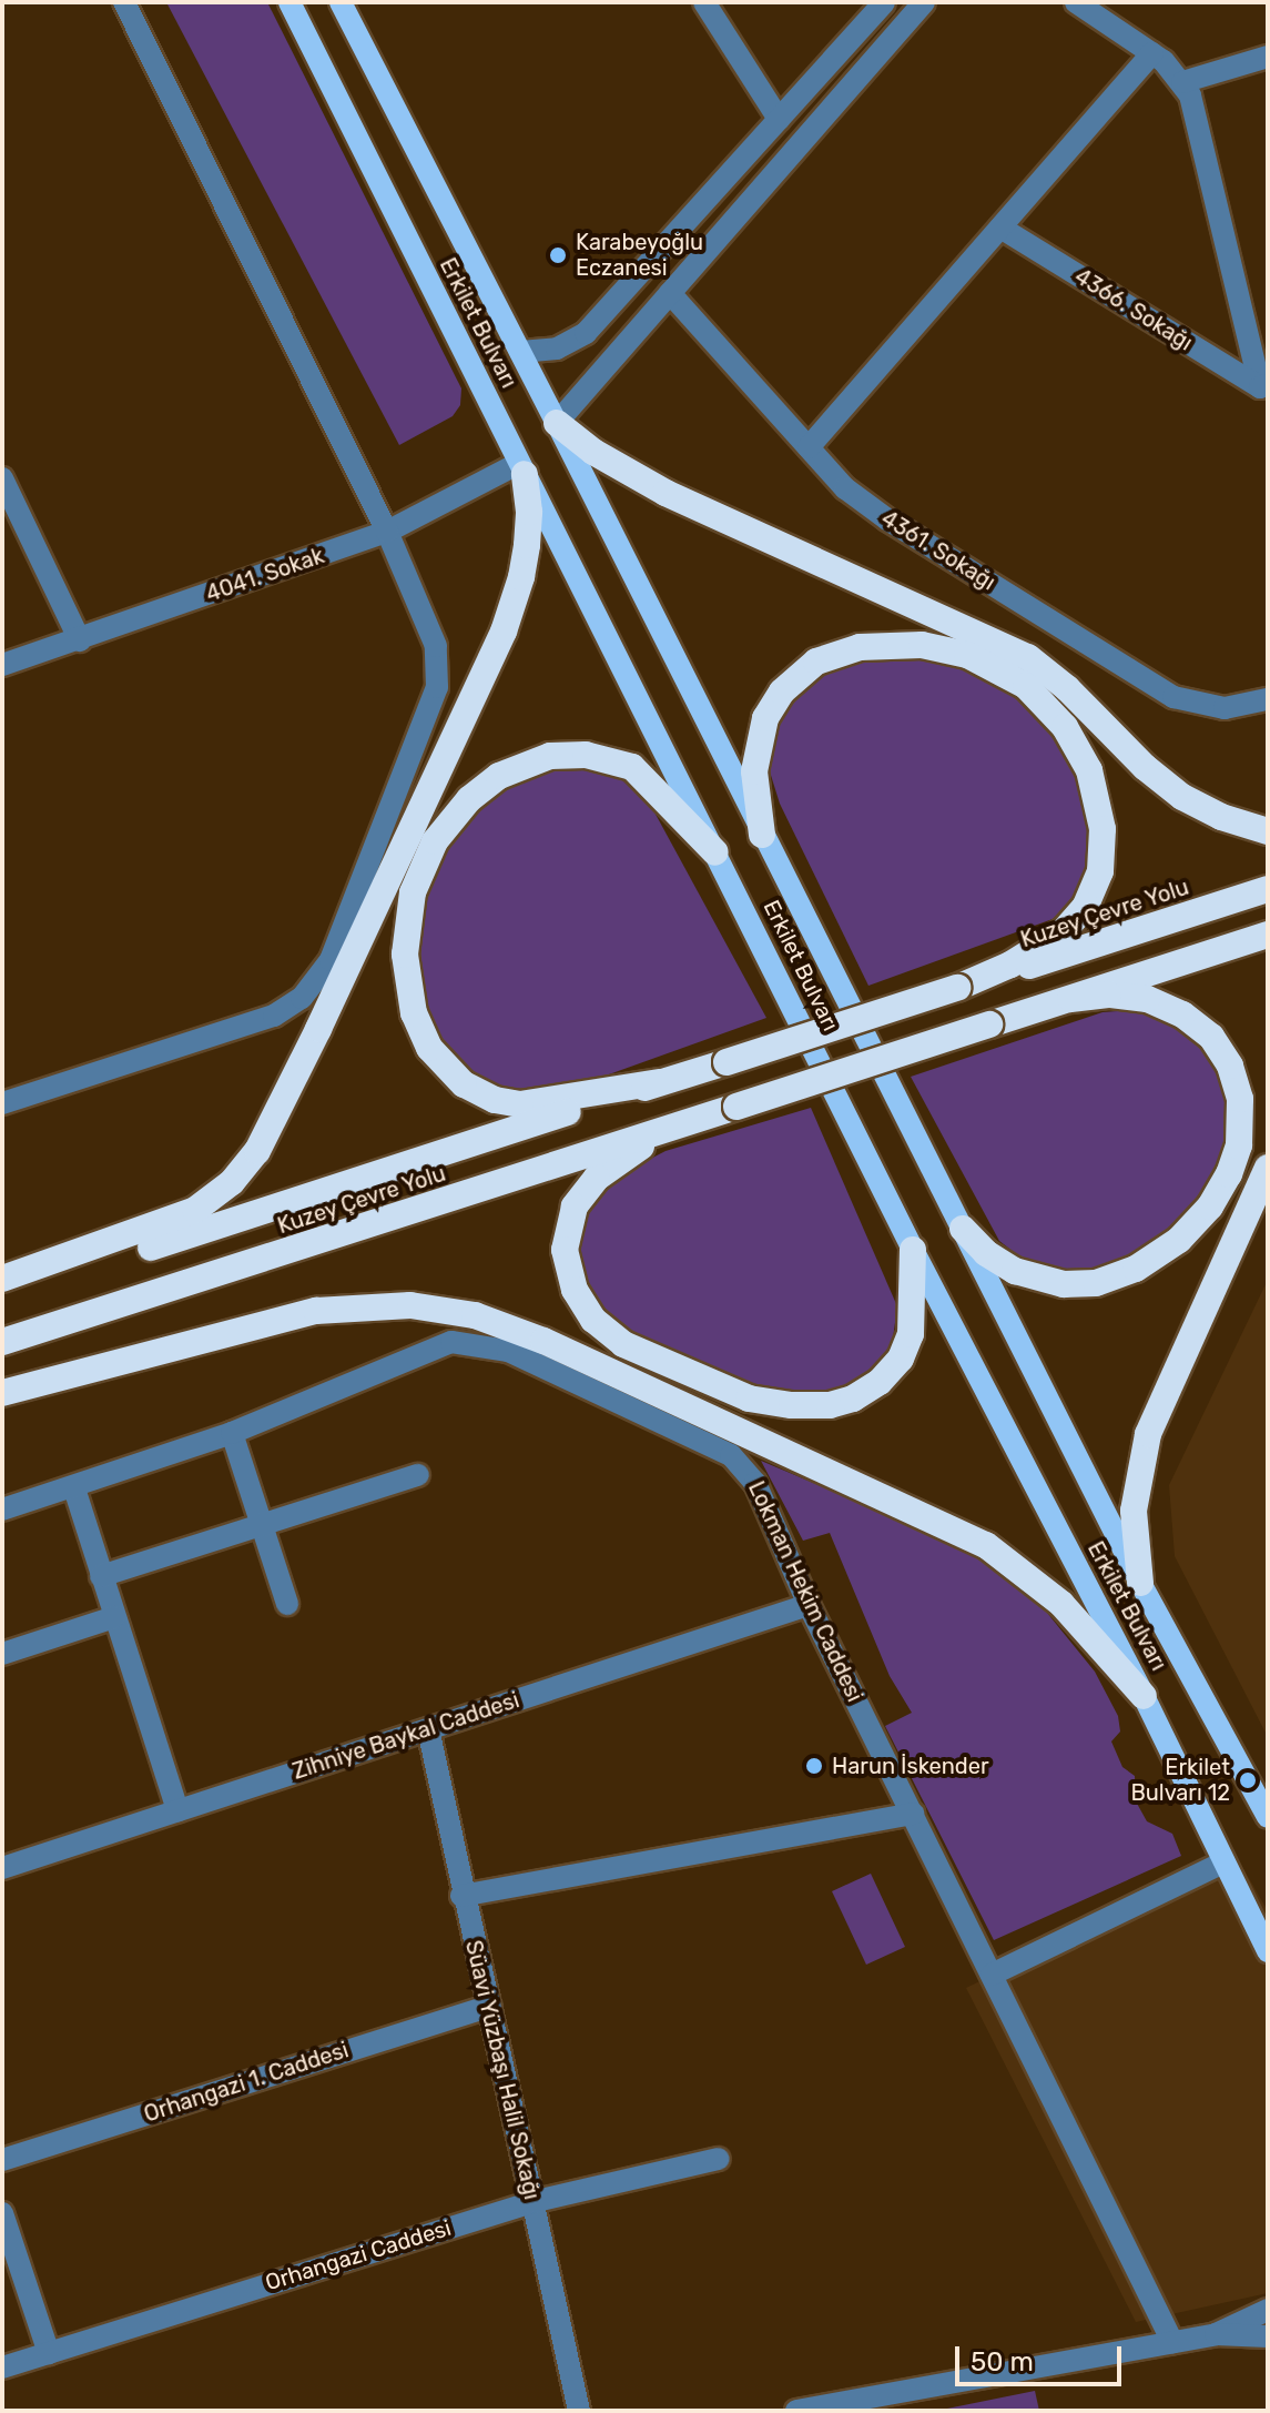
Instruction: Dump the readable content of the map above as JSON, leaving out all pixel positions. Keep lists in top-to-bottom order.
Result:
{
  "streets": {
    "highway": ["Kuzey Çevre Yolu"],
    "main road": ["Erkilet Bulvarı"],
    "street": [
      "4366. Sokağı",
      "4361. Sokağı",
      "4041. Sokak",
      "Lokman Hekim Caddesi",
      "Zihniye Baykal Caddesi",
      "Süavi Yüzbaşı Halil Sokağı",
      "Orhangazi 1. Caddesi",
      "Orhangazi Caddesi"
    ]
  },
  "crossings": [
    ["Erkilet Bulvarı", "4041. Sokak"],
    ["Lokman Hekim Caddesi", "Zihniye Baykal Caddesi"],
    ["Zihniye Baykal Caddesi", "Süavi Yüzbaşı Halil Sokağı"],
    ["Süavi Yüzbaşı Halil Sokağı", "Orhangazi 1. Caddesi"],
    ["Süavi Yüzbaşı Halil Sokağı", "Orhangazi Caddesi"]
  ],
  "places": ["Karabeyoğlu Eczanesi", "Harun İskender", "Erkilet Bulvarı 12"],
  "scale_bar": "50 m"
}
